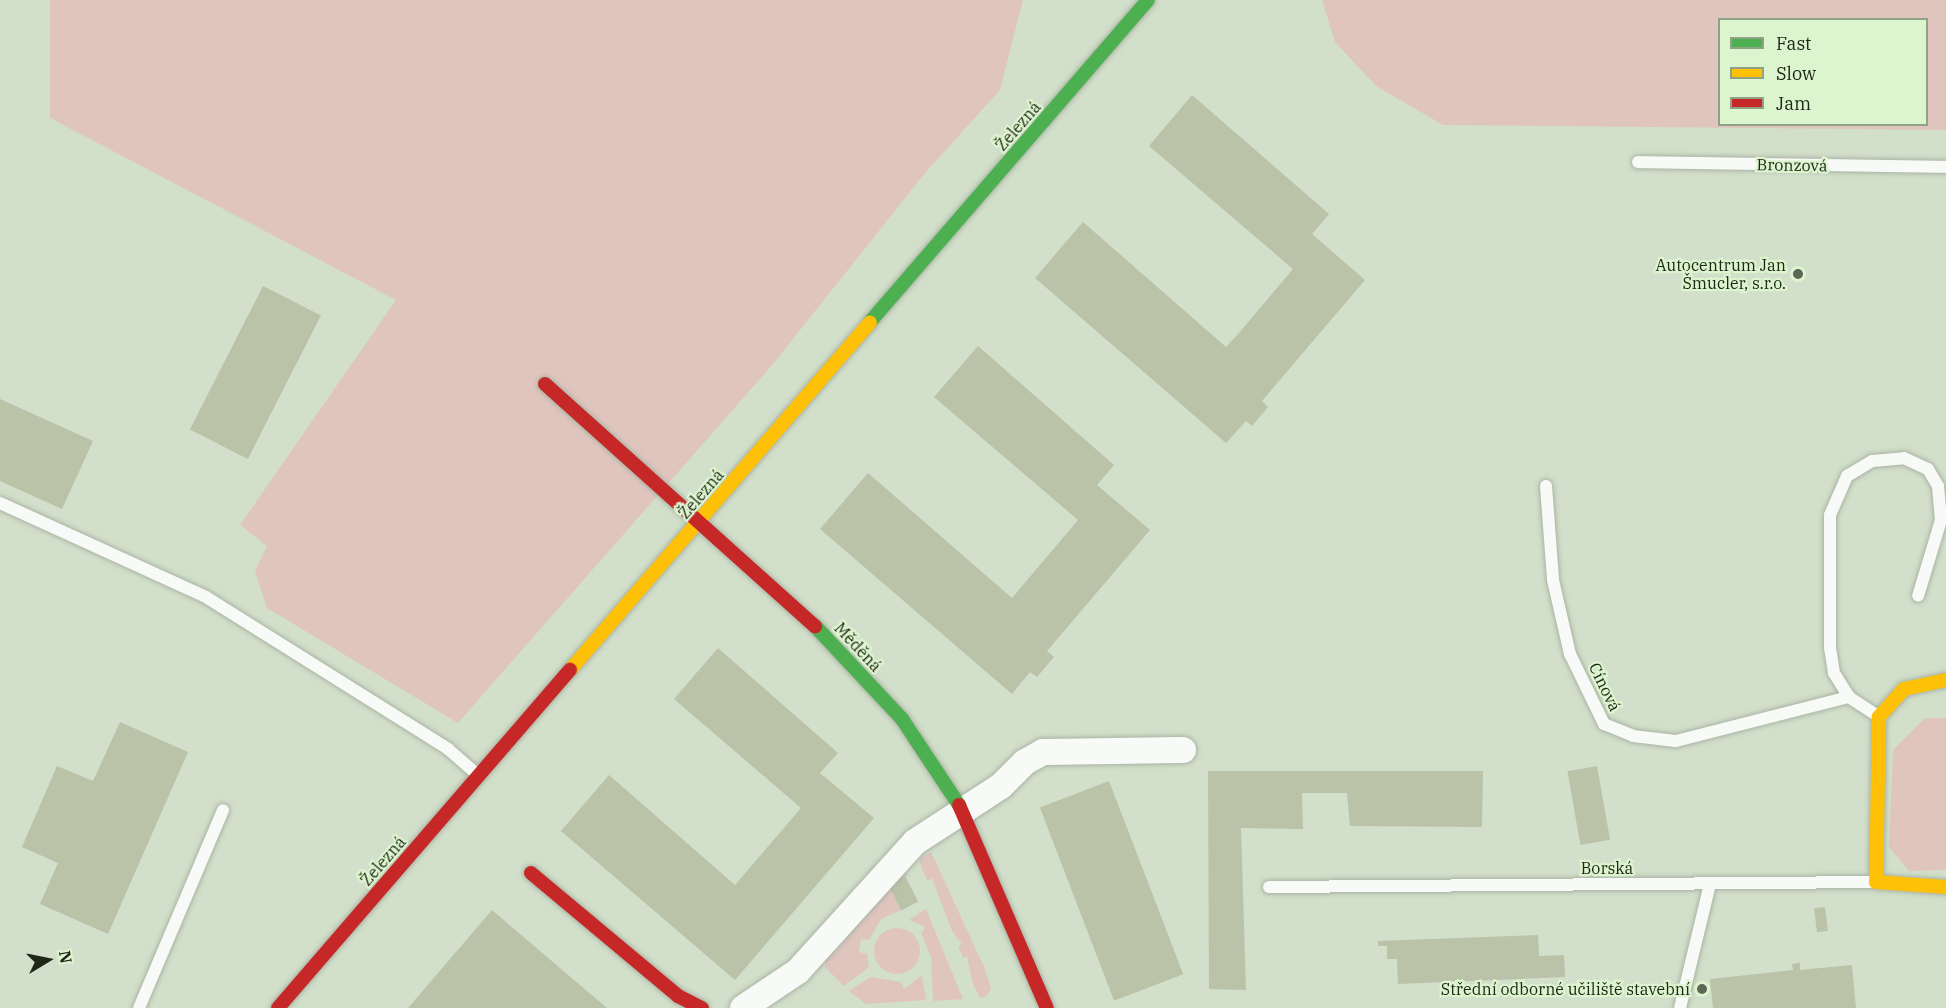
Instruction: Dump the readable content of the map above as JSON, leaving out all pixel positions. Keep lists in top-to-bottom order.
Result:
{
  "streets": {
    "street": ["Železná", "Měděná", "Borská"],
    "lane": ["Bronzová", "Cínová"]
  },
  "crossings": [
    ["Železná", "Měděná"]
  ],
  "places": ["Autocentrum Jan Šmucler, s.r.o.", "Střední odborné učiliště stavební"],
  "legend": ["Fast", "Slow", "Jam"],
  "north": "right"
}
